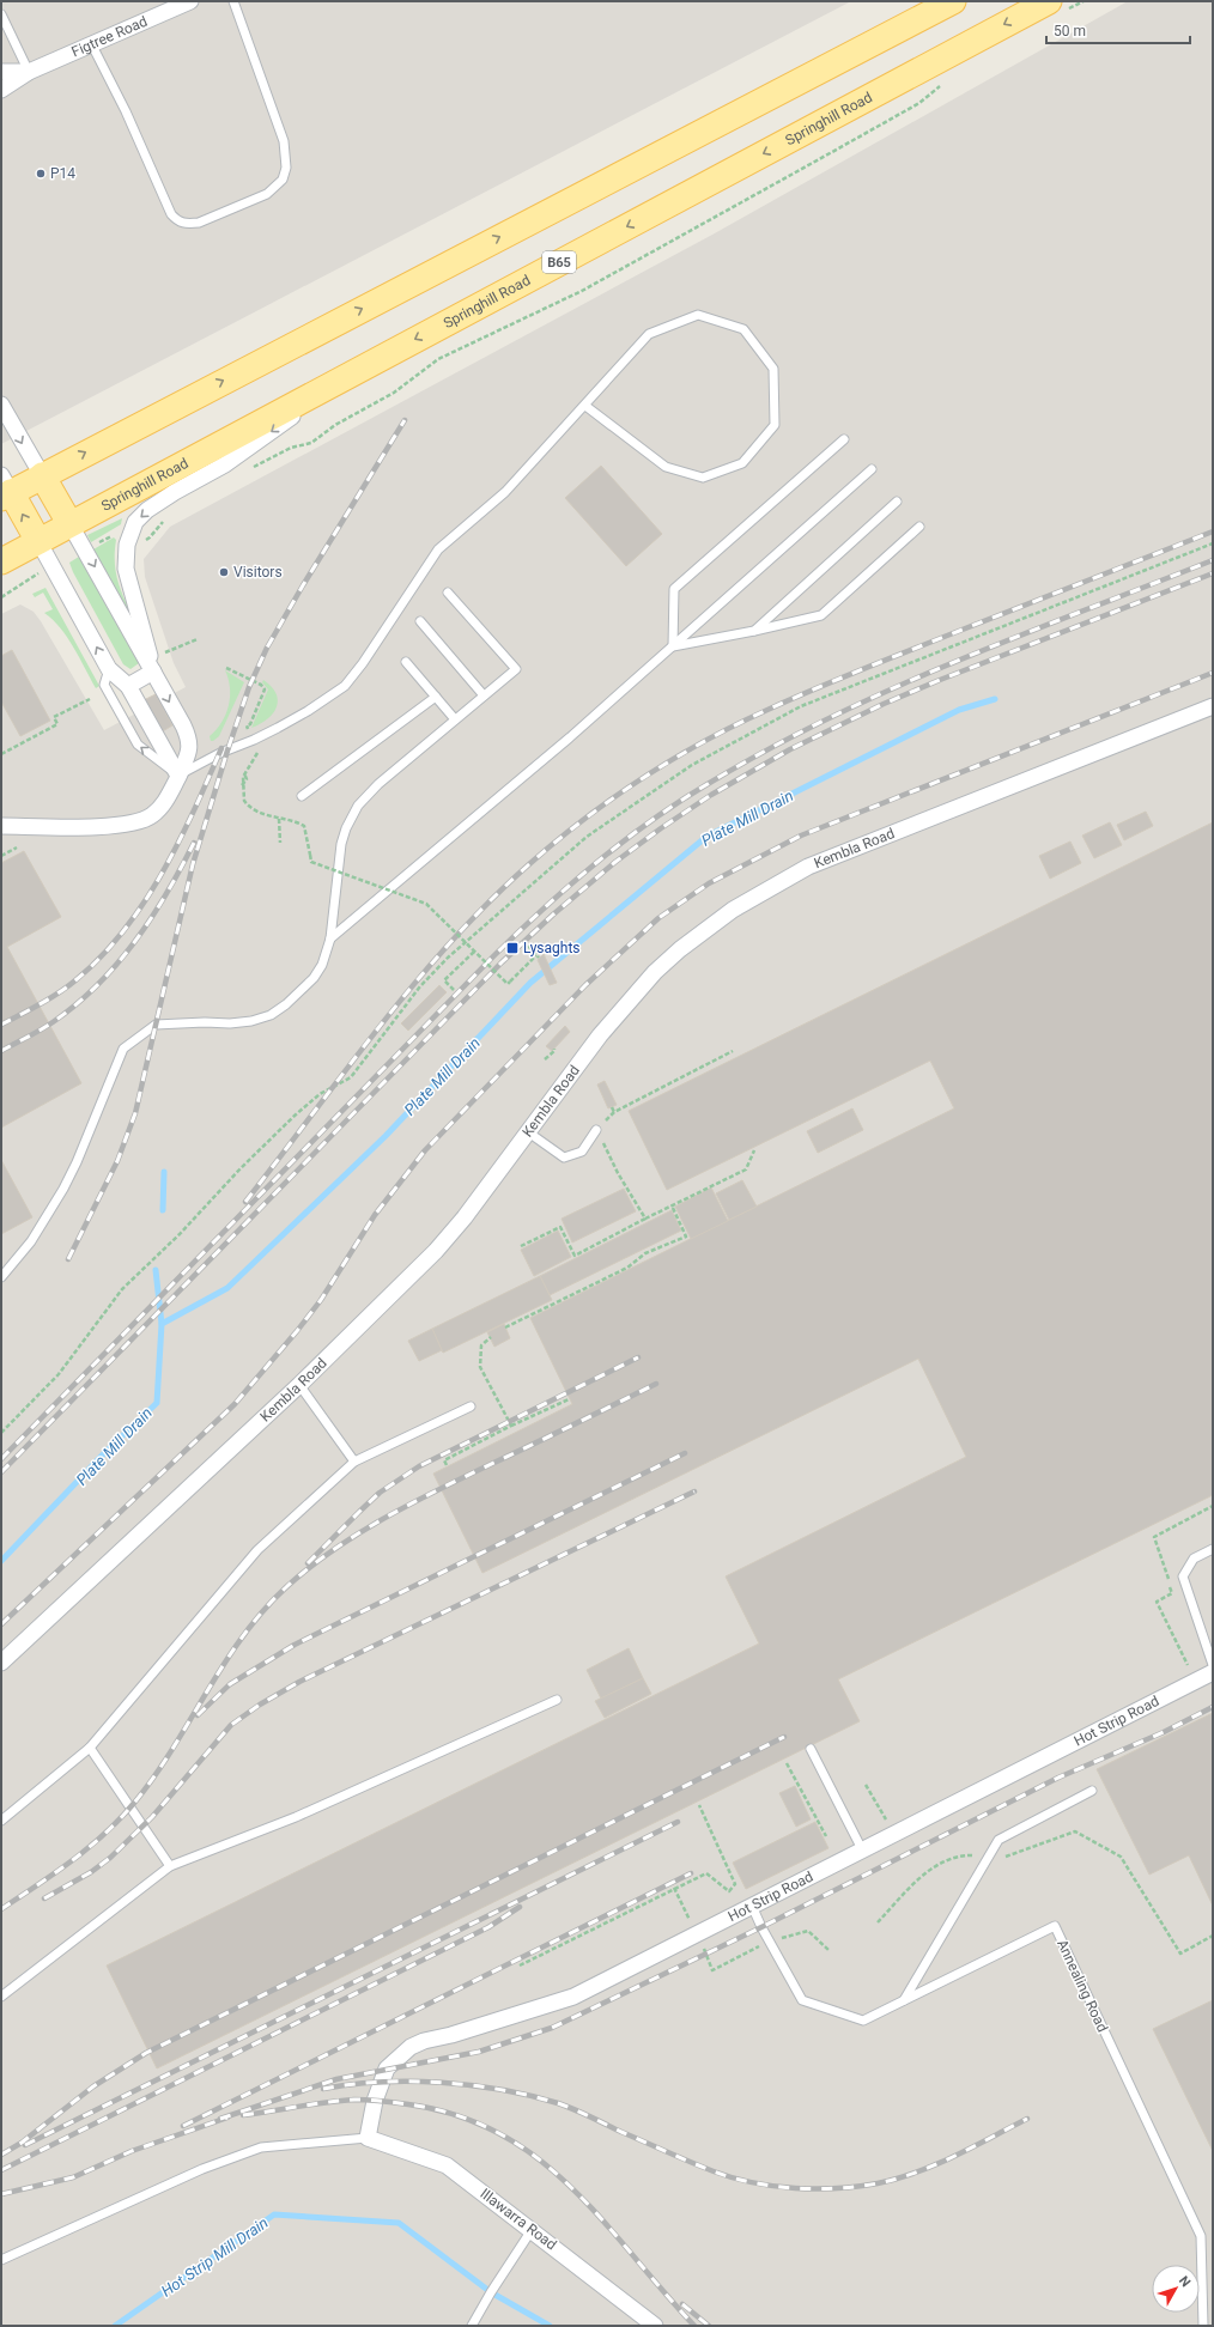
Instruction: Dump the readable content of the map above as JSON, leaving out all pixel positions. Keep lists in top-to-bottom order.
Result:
{
  "streets": {
    "main road": ["Springhill Road", "B65"],
    "street": [
      "Figtree Road",
      "Kembla Road",
      "Hot Strip Road",
      "Illawarra Road"
    ],
    "lane": ["Annealing Road"]
  },
  "crossings": [
    ["Hot Strip Road", "Annealing Road"],
    ["Hot Strip Road", "Illawarra Road"]
  ],
  "water": ["Plate Mill Drain", "Hot Strip Mill Drain"],
  "places": {
    "other": ["P14", "Visitors"],
    "transit": ["Lysaghts"]
  },
  "scale_bar": "50 m",
  "north": "top right"
}
